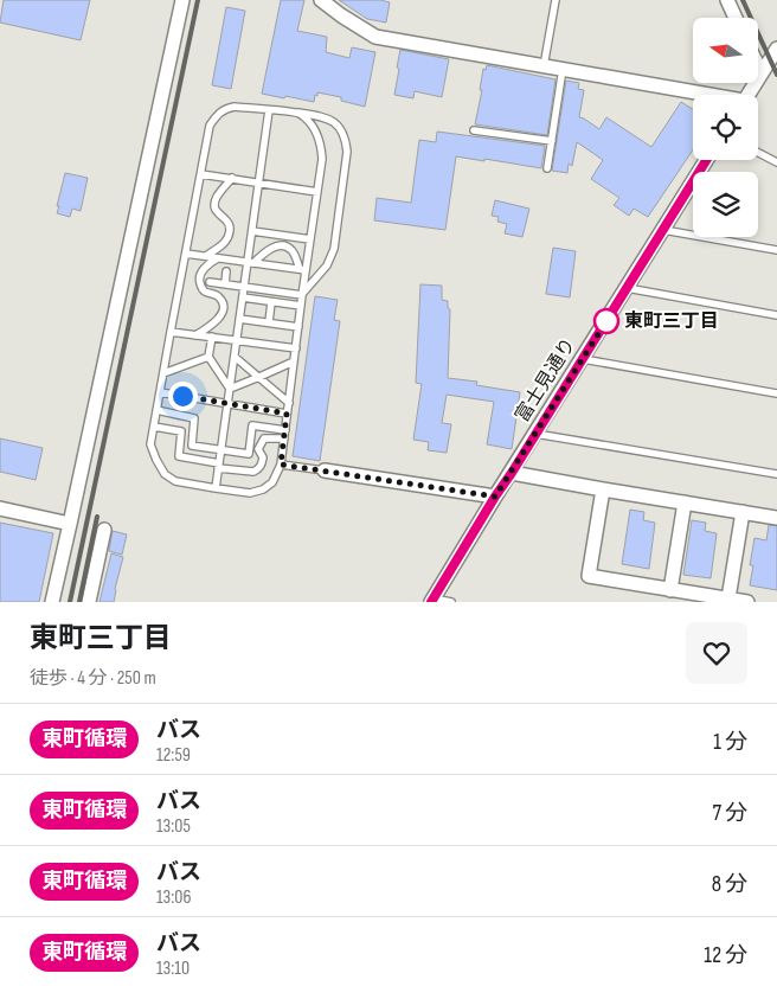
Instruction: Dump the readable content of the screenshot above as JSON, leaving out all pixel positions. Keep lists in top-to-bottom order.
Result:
{
  "streets": {
    "street": ["富士見通り"]
  },
  "places": ["東町三丁目"],
  "lines": ["bus line 東町循環"],
  "north": "left",
  "page": {
    "heading": ["東町三丁目", "徒歩 · 4 分 · 250 m"],
    "list": [
      {
        "mark": "東町循環",
        "name": "バス",
        "note": "12:59",
        "value": "1 分"
      },
      {
        "mark": "東町循環",
        "name": "バス",
        "note": "13:05",
        "value": "7 分"
      },
      {
        "mark": "東町循環",
        "name": "バス",
        "note": "13:06",
        "value": "8 分"
      },
      {
        "mark": "東町循環",
        "name": "バス",
        "note": "13:10",
        "value": "12 分"
      }
    ]
  }
}
